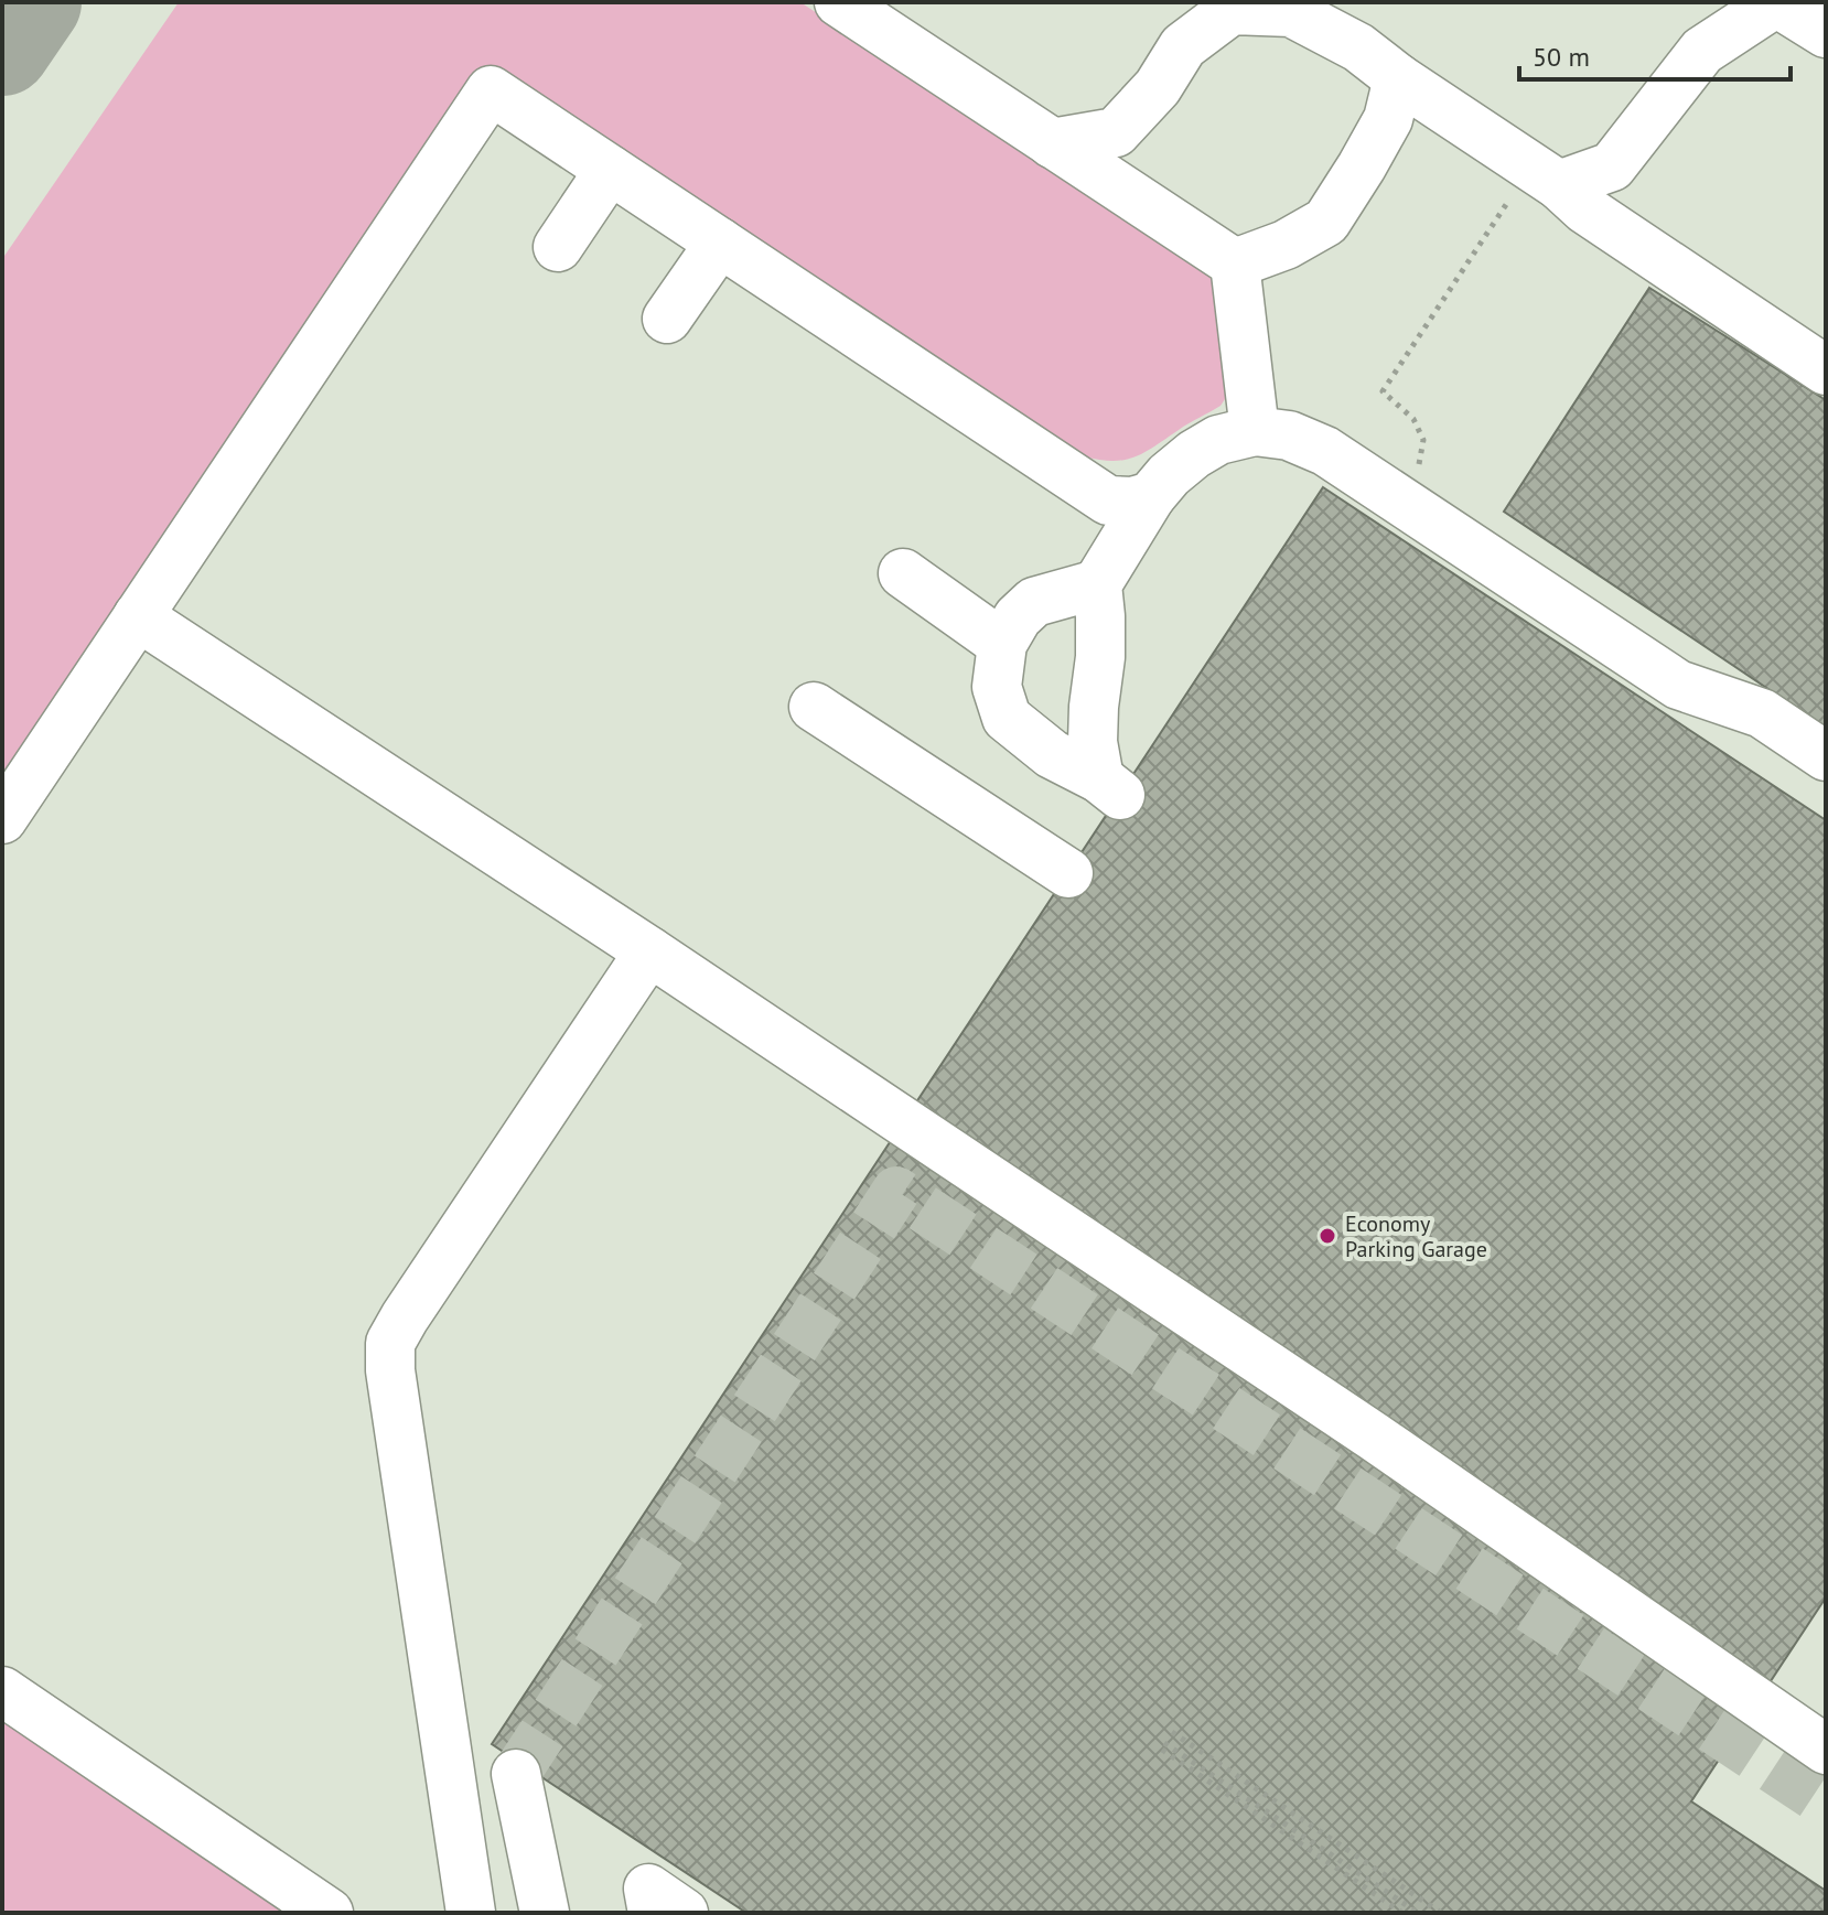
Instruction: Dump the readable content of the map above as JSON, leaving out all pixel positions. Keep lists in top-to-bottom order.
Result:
{
  "places": ["Economy Parking Garage"],
  "scale_bar": "50 m"
}
